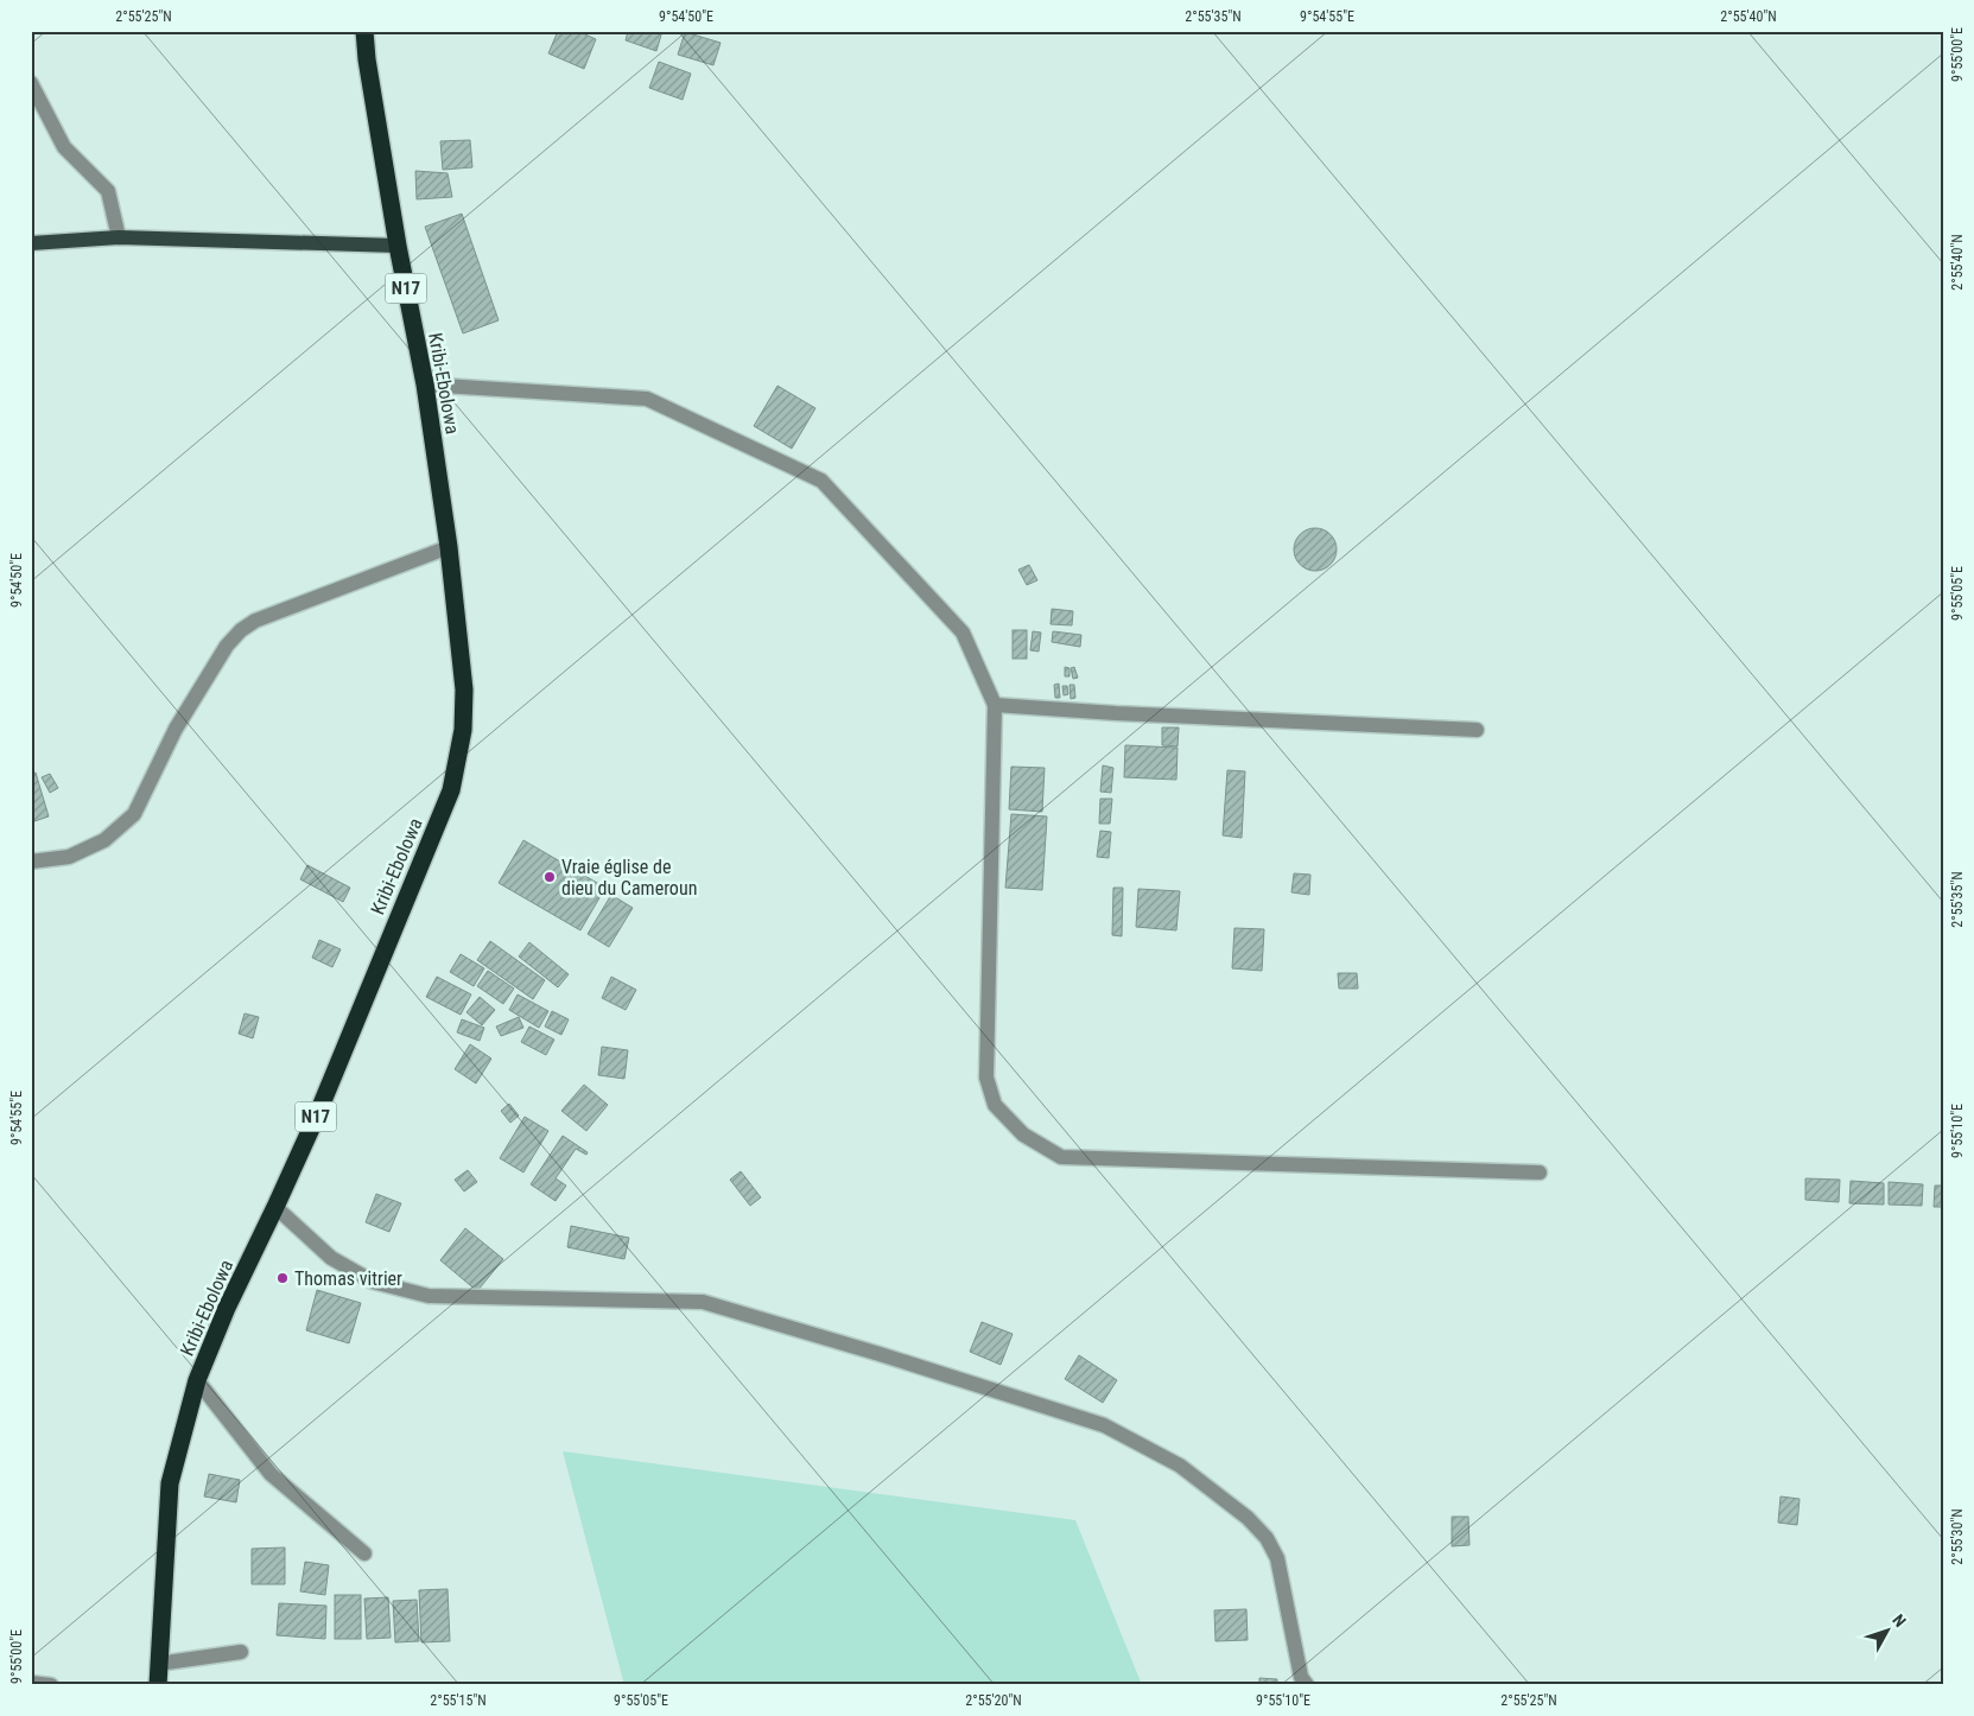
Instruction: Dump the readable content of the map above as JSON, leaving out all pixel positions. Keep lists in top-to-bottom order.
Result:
{
  "streets": {
    "highway": ["N17", "Kribi-Ebolowa"]
  },
  "places": ["Vraie église de dieu du Cameroun", "Thomas vitrier"],
  "north": "top right",
  "coordinates": [
    "2°55'25\"N",
    "9°54'50\"E",
    "2°55'35\"N",
    "9°54'55\"E",
    "2°55'40\"N",
    "9°55'00\"E",
    "9°55'05\"E",
    "9°55'10\"E",
    "2°55'30\"N",
    "2°55'15\"N",
    "2°55'20\"N"
  ]
}
